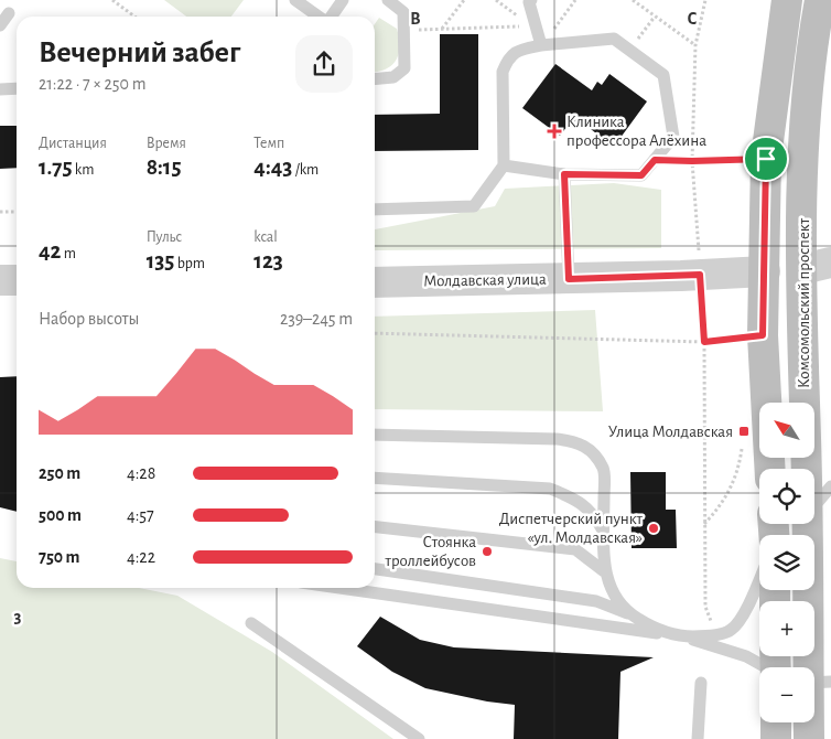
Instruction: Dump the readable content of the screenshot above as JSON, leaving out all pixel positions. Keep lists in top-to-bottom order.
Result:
{
  "streets": {
    "main road": ["Молдавская улица", "Комсомольский проспект"]
  },
  "crossings": [
    ["Молдавская улица", "Комсомольский проспект"]
  ],
  "places": {
    "health": ["Клиника профессора Алёхина"],
    "transit": ["Улица Молдавская"],
    "other": ["Диспетчерский пункт «ул. Молдавская»", "Стоянка троллейбусов"]
  },
  "north": "top left",
  "page": {
    "heading": ["Вечерний забег", "21:22 · 7 × 250 m"],
    "stats": [
      ["Дистанция", "1.75 km"],
      ["Время", "8:15"],
      ["Темп", "4:43 /km"],
      ["42 m"],
      ["Пульс", "135 bpm"],
      ["kcal", "123"]
    ],
    "chart": ["Набор высоты", "239–245 m"],
    "map_buttons": ["+", "−"],
    "list": [
      {
        "name": "250 m",
        "note": "4:28"
      },
      {
        "name": "500 m",
        "note": "4:57"
      },
      {
        "name": "750 m",
        "note": "4:22"
      }
    ]
  },
  "grid": {
    "columns": ["B", "C"],
    "rows": ["3"]
  }
}
